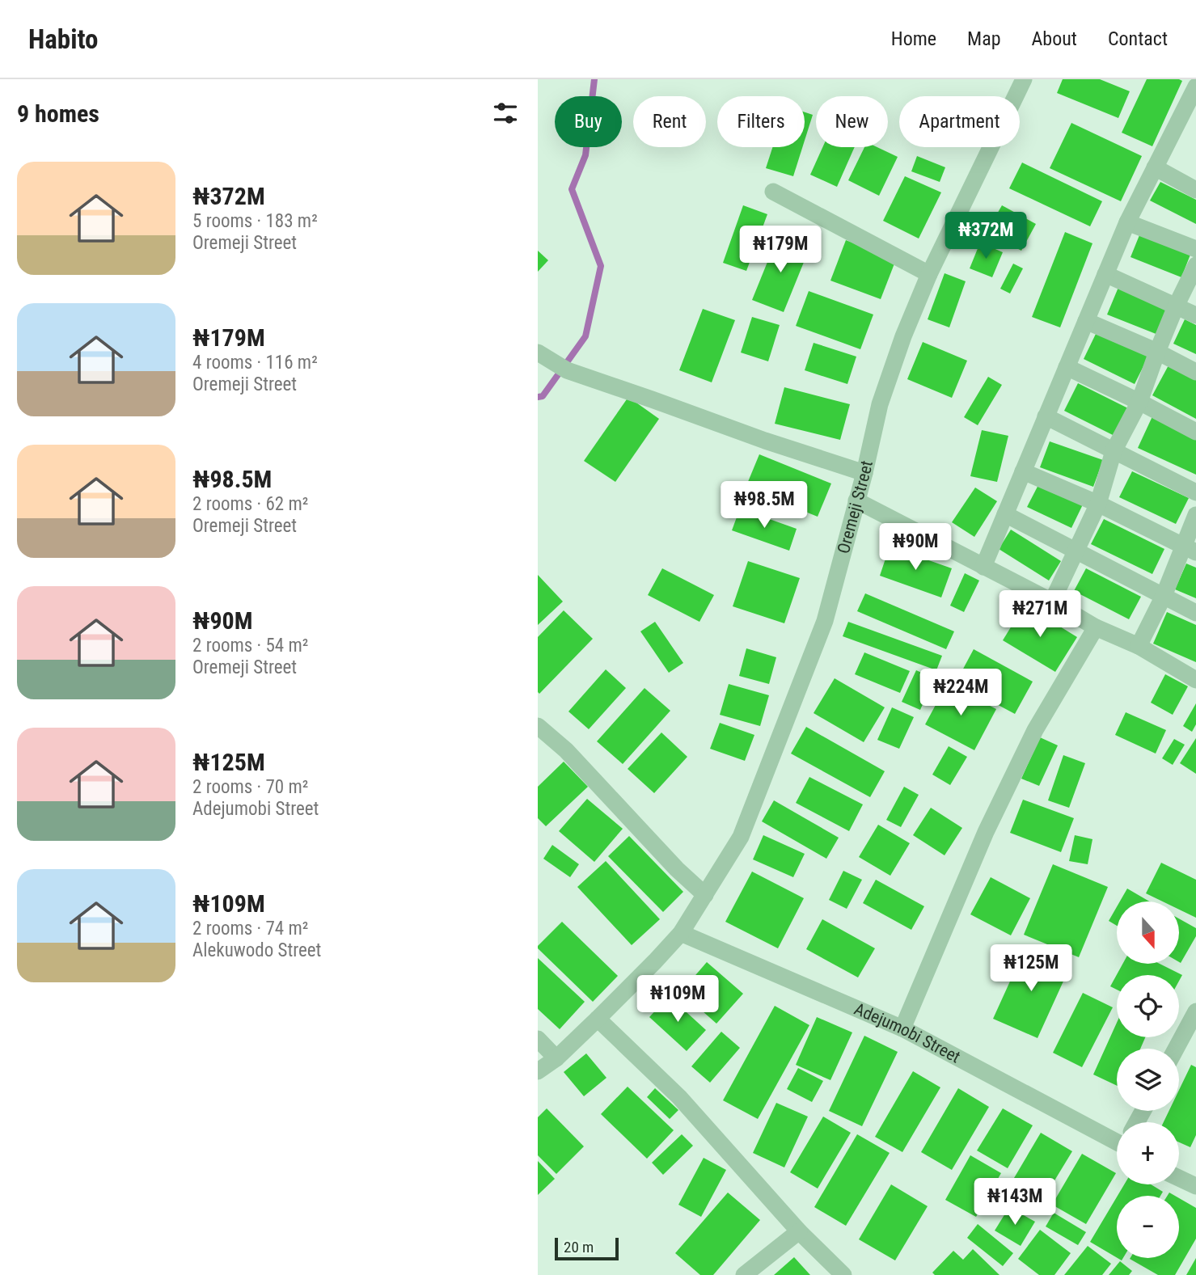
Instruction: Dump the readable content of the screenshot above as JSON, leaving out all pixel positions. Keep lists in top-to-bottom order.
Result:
{
  "streets": {
    "street": ["Oremeji Street", "Adejumobi Street"]
  },
  "crossings": [
    ["Oremeji Street", "Adejumobi Street"]
  ],
  "scale_bar": "20 m",
  "north": "bottom",
  "page": {
    "header": "Habito",
    "nav": [
      "Home",
      "Map",
      "About",
      "Contact"
    ],
    "heading": "9 homes",
    "chip": [
      "Buy",
      "Rent",
      "Filters",
      "New",
      "Apartment"
    ],
    "list": [
      {
        "name": "₦372M",
        "note": "5 rooms · 183 m² · Oremeji Street"
      },
      {
        "name": "₦179M",
        "note": "4 rooms · 116 m² · Oremeji Street"
      },
      {
        "name": "₦98.5M",
        "note": "2 rooms · 62 m² · Oremeji Street"
      },
      {
        "name": "₦90M",
        "note": "2 rooms · 54 m² · Oremeji Street"
      },
      {
        "name": "₦125M",
        "note": "2 rooms · 70 m² · Adejumobi Street"
      },
      {
        "name": "₦109M",
        "note": "2 rooms · 74 m² · Alekuwodo Street"
      }
    ],
    "price": [
      "₦372M",
      "₦179M",
      "₦98.5M",
      "₦90M",
      "₦271M",
      "₦224M",
      "₦125M",
      "₦109M",
      "₦143M"
    ],
    "map_buttons": ["+", "−"],
    "scale": "20 m"
  }
}
